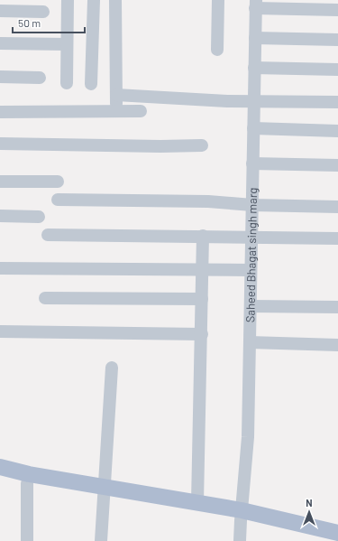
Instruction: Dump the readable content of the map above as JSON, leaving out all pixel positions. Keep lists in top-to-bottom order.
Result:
{
  "streets": {
    "street": ["Saheed Bhagat singh marg"]
  },
  "scale_bar": "50 m",
  "north": "top"
}
